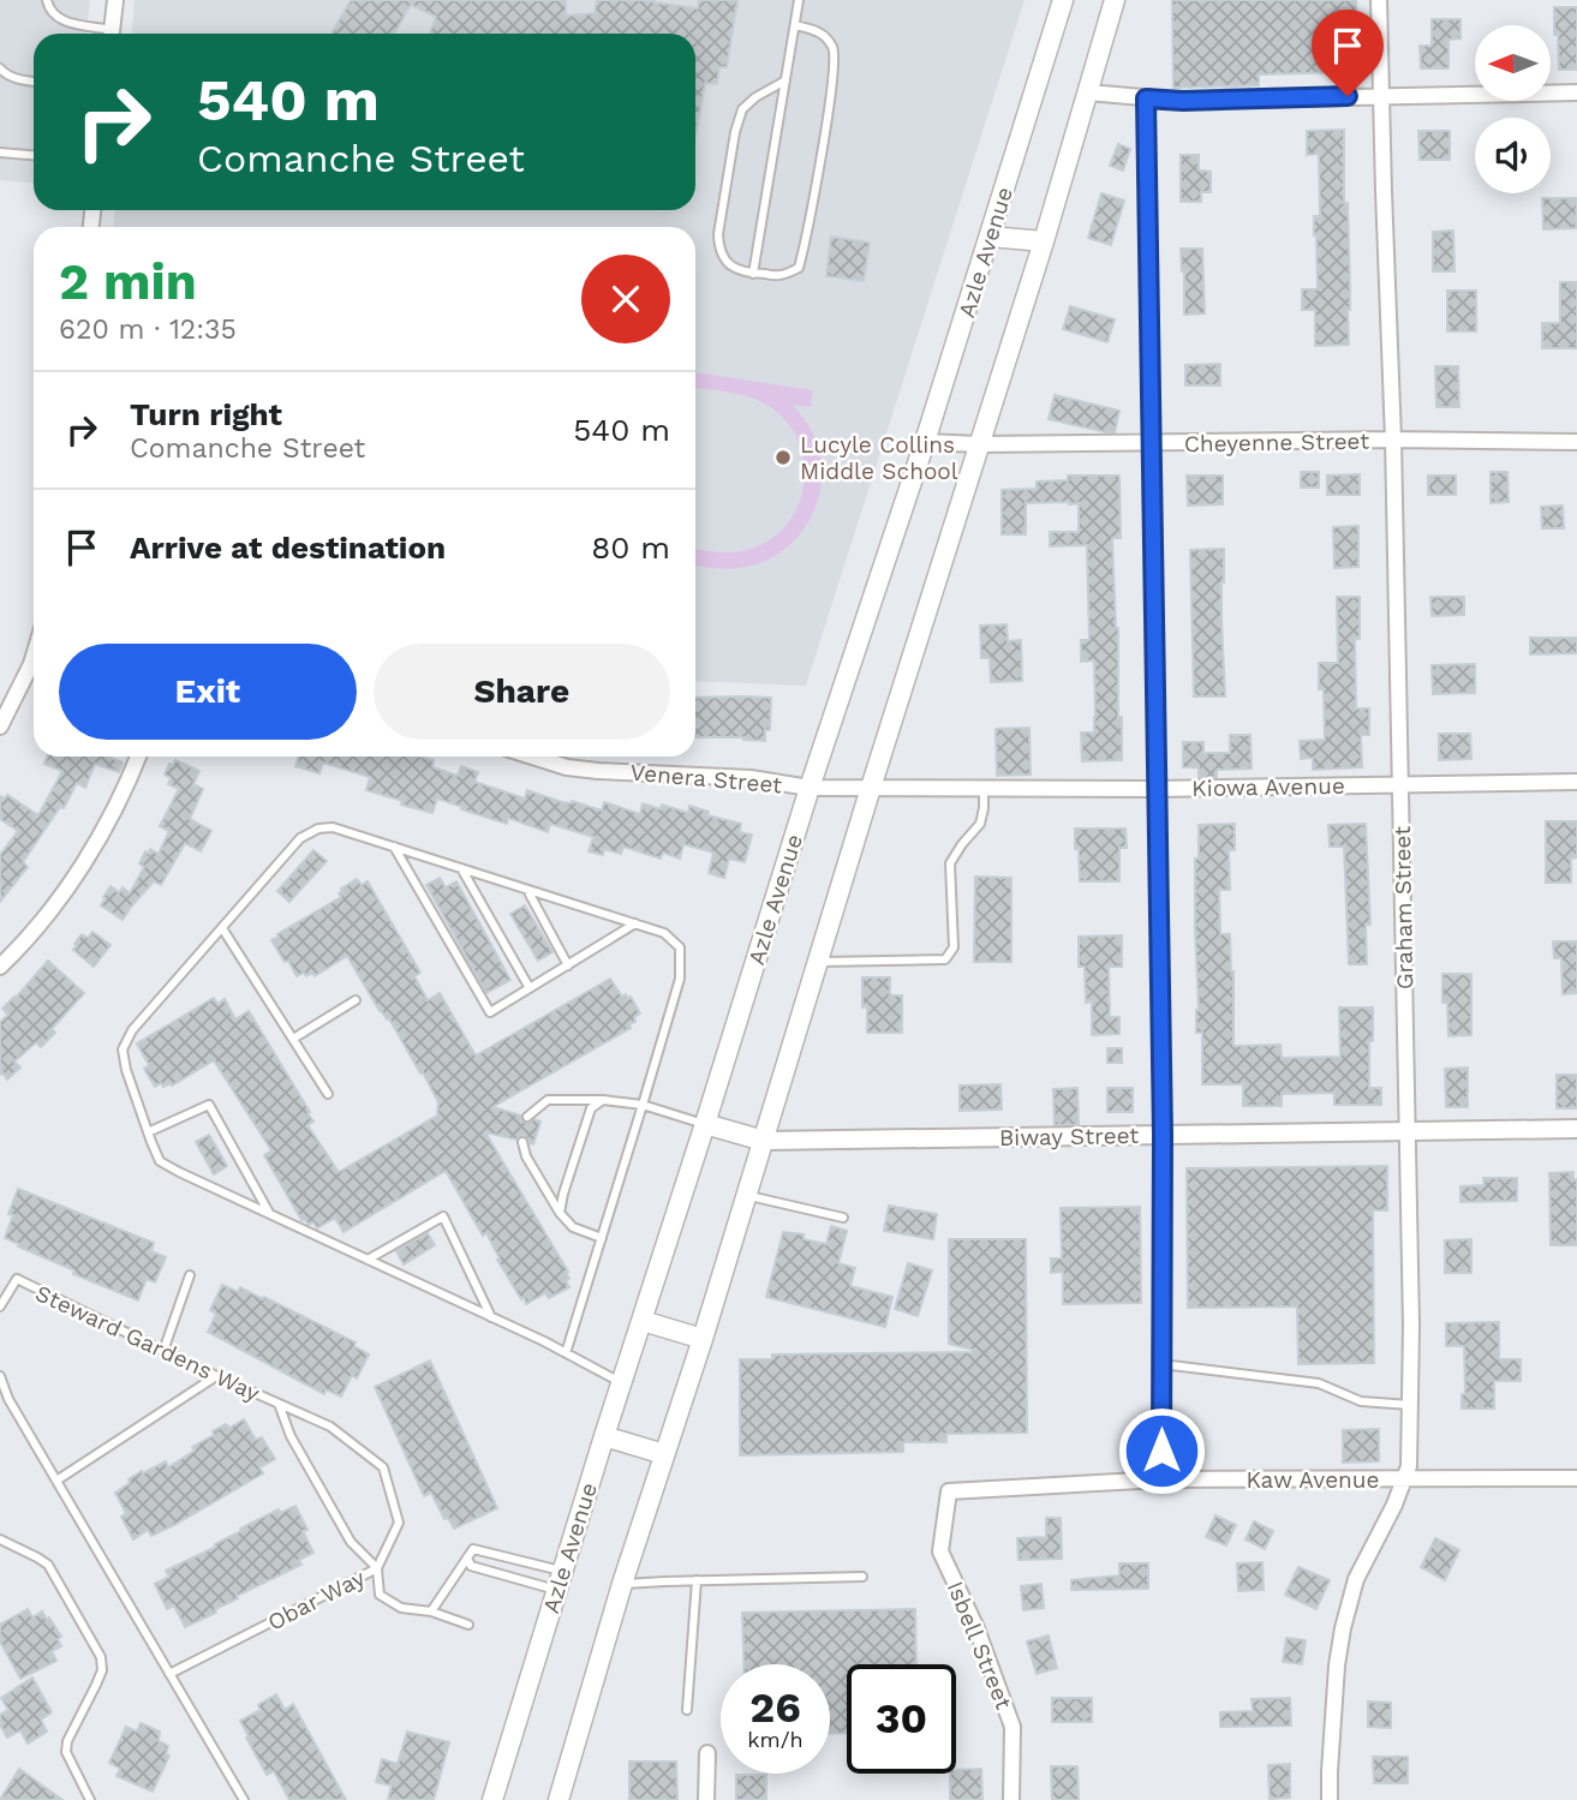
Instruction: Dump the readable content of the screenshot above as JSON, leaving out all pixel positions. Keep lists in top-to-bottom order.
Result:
{
  "streets": {
    "main road": ["Azle Avenue"],
    "street": [
      "Cheyenne Street",
      "Venera Street",
      "Kiowa Avenue",
      "Graham Street",
      "Biway Street",
      "Kaw Avenue",
      "Isbell Street"
    ],
    "lane": ["Steward Gardens Way", "Obar Way"]
  },
  "crossings": [
    ["Azle Avenue", "Cheyenne Street"],
    ["Azle Avenue", "Venera Street"],
    ["Azle Avenue", "Kiowa Avenue"],
    ["Cheyenne Street", "Graham Street"],
    ["Venera Street", "Kiowa Avenue"],
    ["Kiowa Avenue", "Graham Street"],
    ["Graham Street", "Biway Street"],
    ["Graham Street", "Kaw Avenue"],
    ["Steward Gardens Way", "Obar Way"],
    ["Kaw Avenue", "Isbell Street"]
  ],
  "places": ["Lucyle Collins Middle School"],
  "north": "left",
  "page": {
    "turn": ["540 m", "Comanche Street"],
    "heading": ["2 min", "620 m · 12:35"],
    "list": [
      {
        "name": "Turn right",
        "note": "Comanche Street",
        "value": "540 m"
      },
      {
        "name": "Arrive at destination",
        "value": "80 m"
      }
    ],
    "buttons": ["Exit", "Share"],
    "speed": "26 km/h",
    "limit": "30"
  }
}
